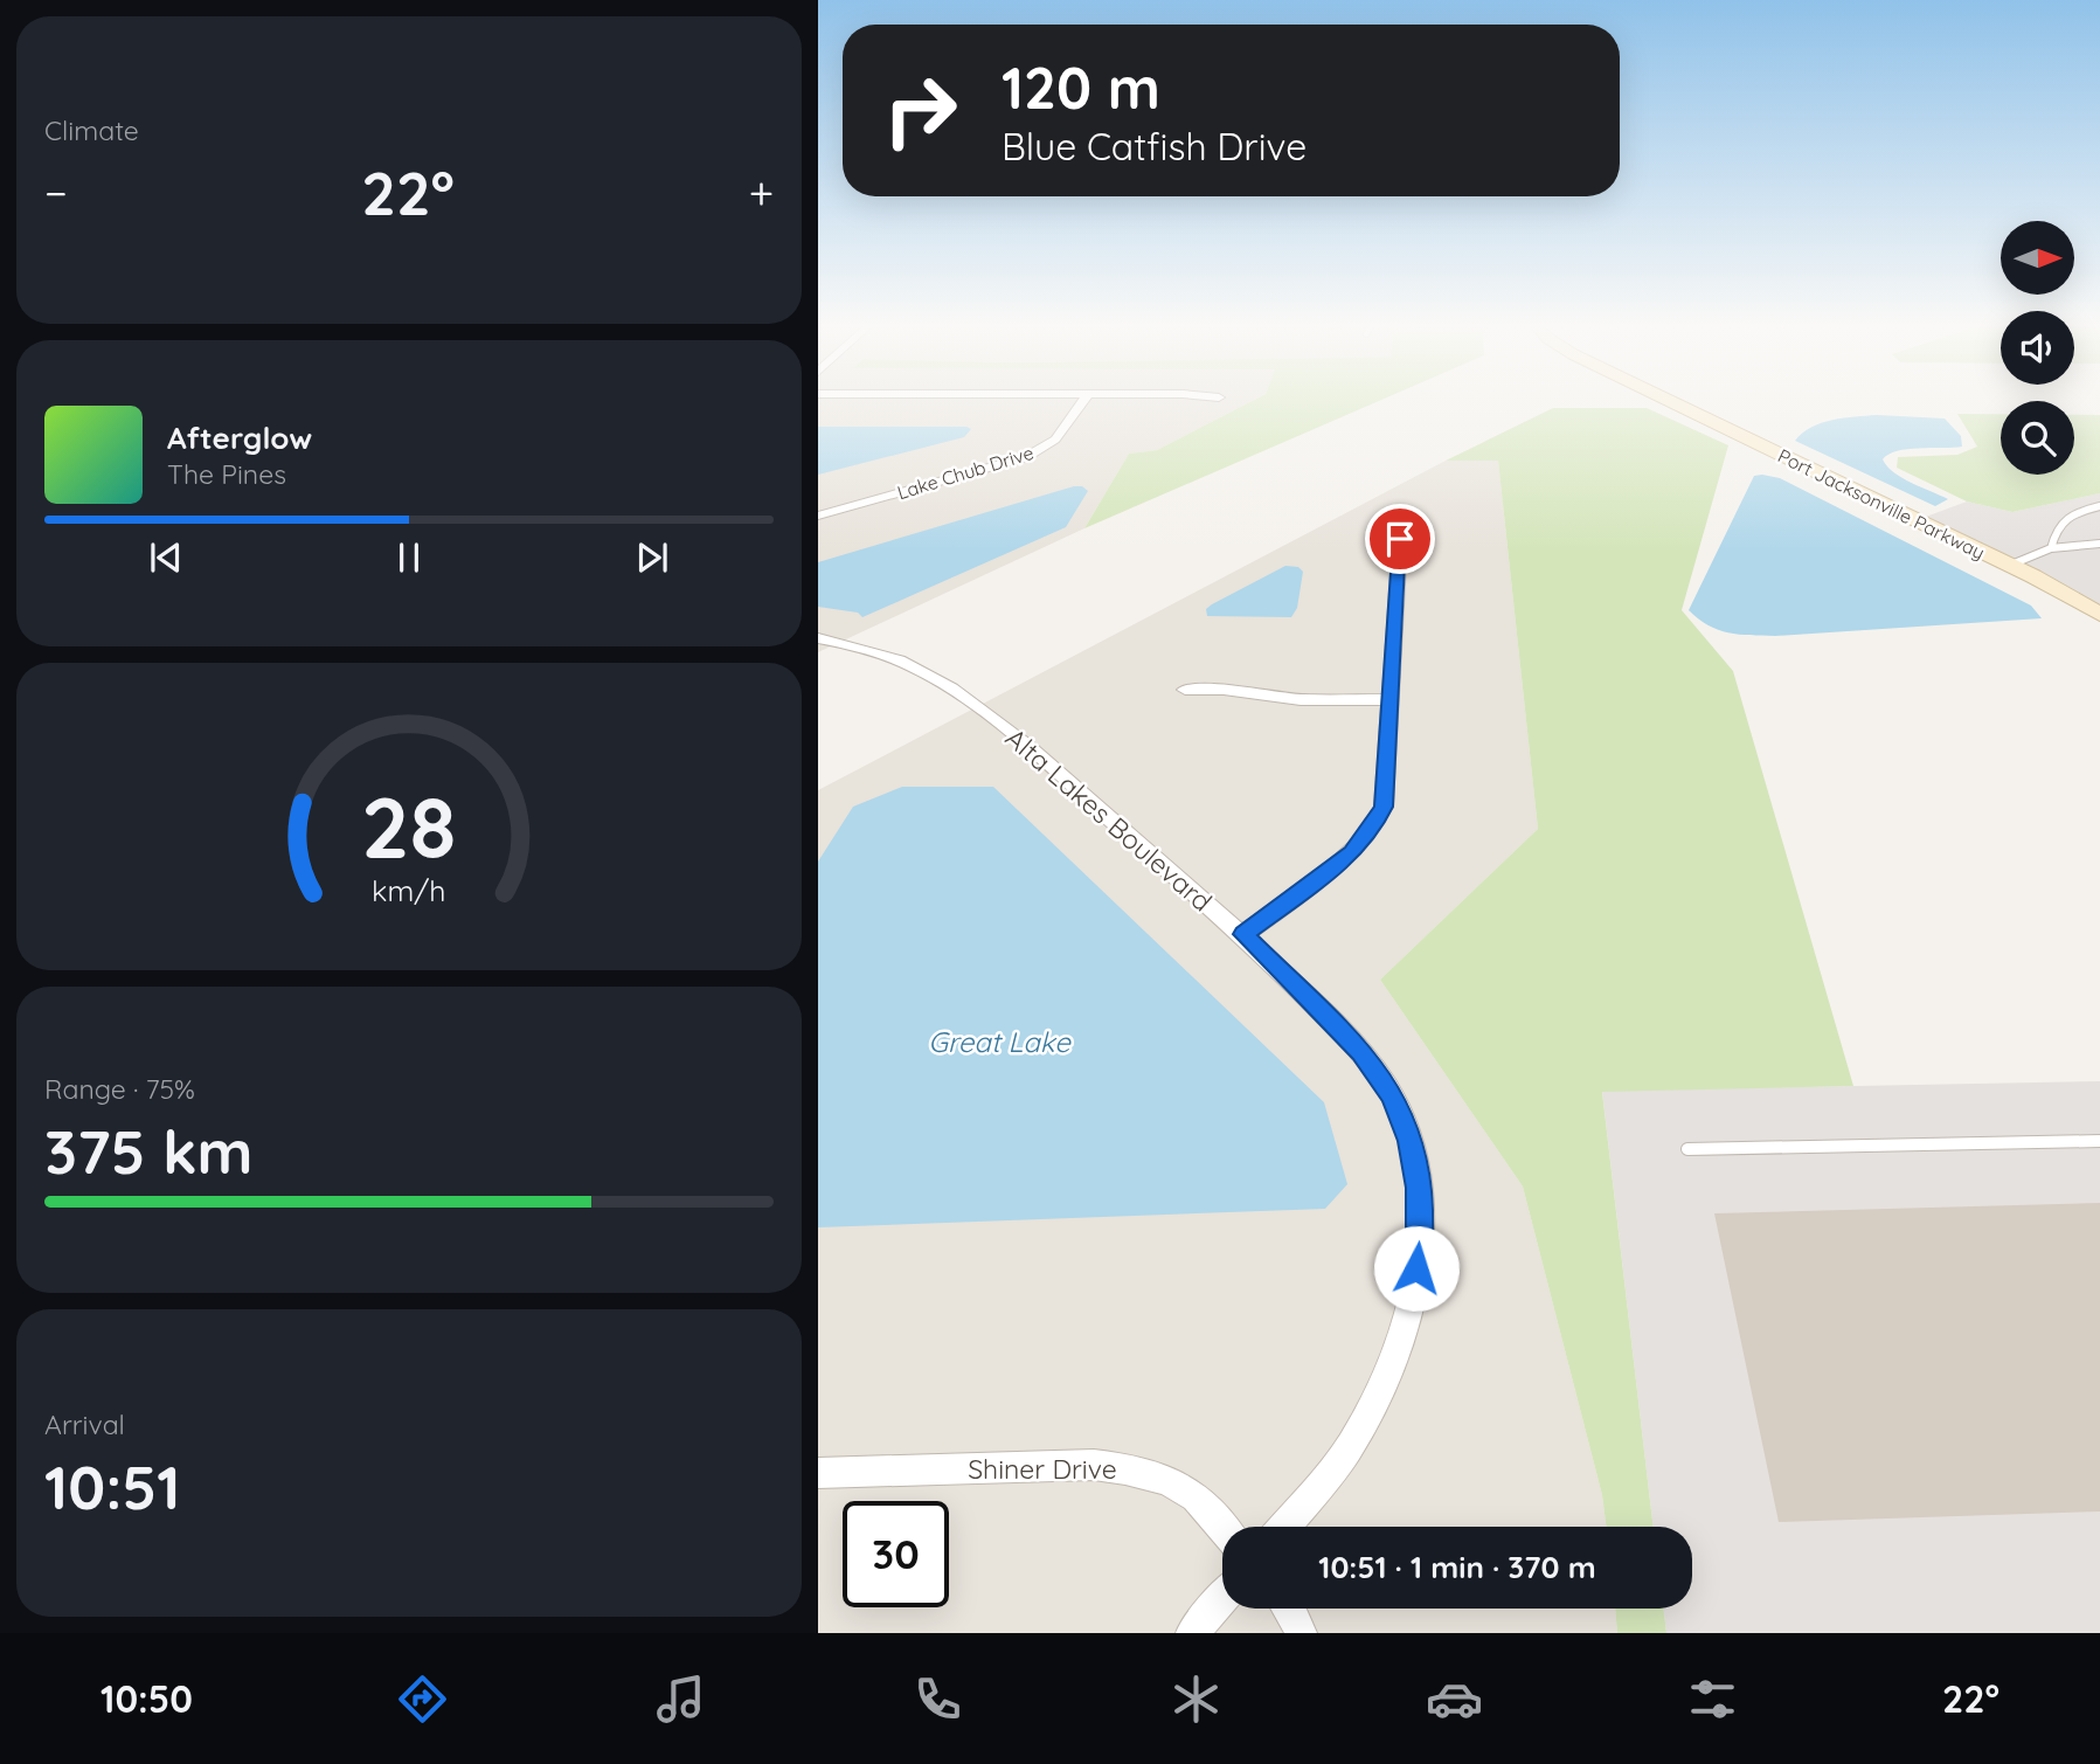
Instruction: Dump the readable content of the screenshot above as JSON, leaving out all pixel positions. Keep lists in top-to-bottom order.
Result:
{
  "streets": {
    "street": [
      "Lake Chub Drive",
      "Port Jacksonville Parkway",
      "Alta Lakes Boulevard",
      "Shiner Drive"
    ]
  },
  "water": ["Great Lake"],
  "north": "right",
  "page": {
    "tile": [
      "Climate",
      ["Range · 75%", "375 km"],
      ["Arrival", "10:51"]
    ],
    "turn": ["120 m", "Blue Catfish Drive"],
    "heat": ["−", "22°", "+"],
    "song": ["Afterglow", "The Pines"],
    "limit": "30",
    "trip": "10:51 · 1 min · 370 m",
    "tabs": ["10:50", "22°"],
    "gauge": ["28", "km/h"]
  }
}
